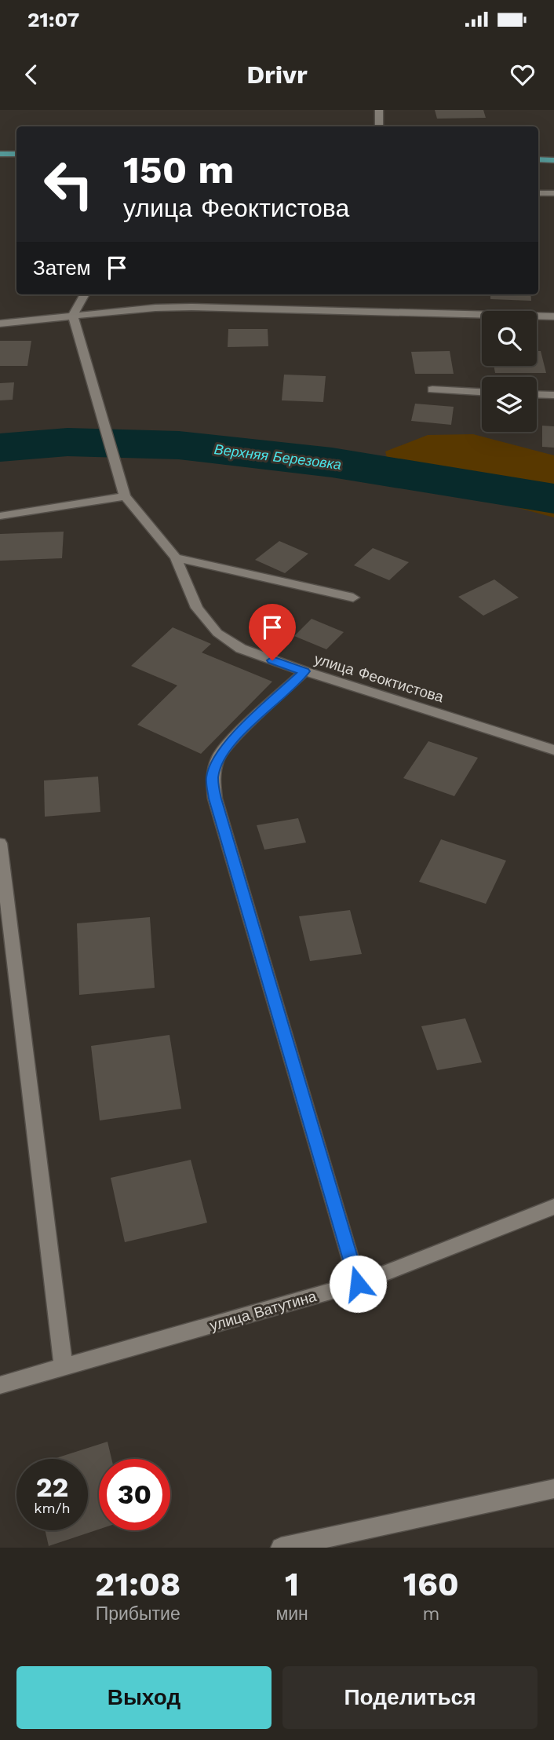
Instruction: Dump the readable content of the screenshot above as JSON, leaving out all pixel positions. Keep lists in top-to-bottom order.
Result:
{
  "streets": {
    "street": ["улица Феоктистова", "улица Ватутина"]
  },
  "water": ["Верхняя Березовка"],
  "page": {
    "status": "21:07",
    "header": "Drivr",
    "turn": ["150 m", "улица Феоктистова"],
    "then": "Затем",
    "speed": "22 km/h",
    "limit": "30",
    "eta": [
      "21:08",
      "Прибытие",
      "1",
      "мин",
      "160",
      "m"
    ],
    "buttons": ["Выход", "Поделиться"]
  }
}
